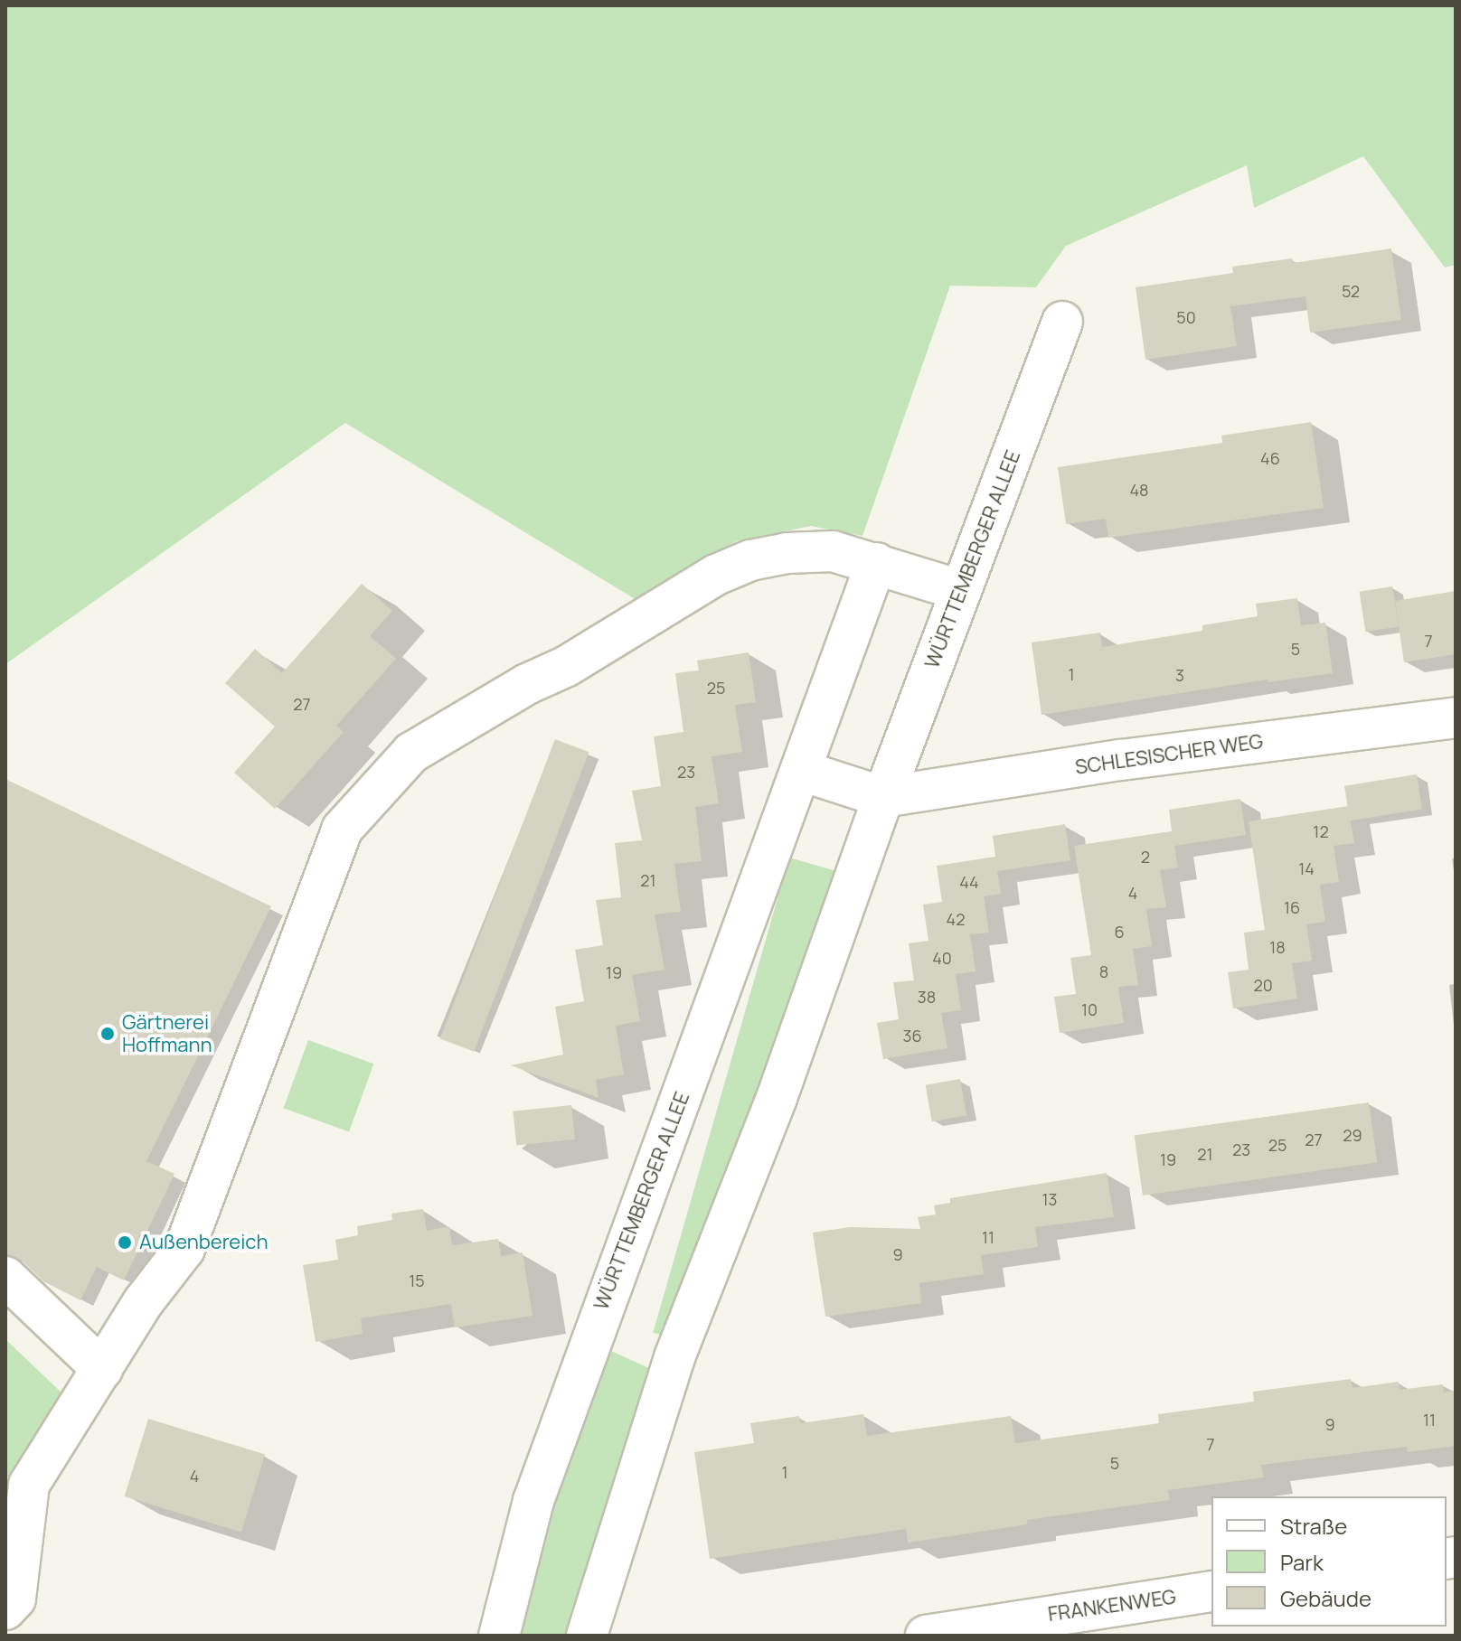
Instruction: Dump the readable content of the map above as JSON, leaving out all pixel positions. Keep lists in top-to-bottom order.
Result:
{
  "streets": {
    "street": ["WÜRTTEMBERGER ALLEE", "SCHLESISCHER WEG", "FRANKENWEG"]
  },
  "crossings": [
    ["WÜRTTEMBERGER ALLEE", "SCHLESISCHER WEG"]
  ],
  "places": ["Gärtnerei Hoffmann", "Außenbereich"],
  "house_numbers": [
    "52",
    "50",
    "46",
    "48",
    "7",
    "5",
    "1",
    "3",
    "25",
    "27",
    "23",
    "12",
    "2",
    "14",
    "21",
    "44",
    "4",
    "16",
    "42",
    "6",
    "18",
    "40",
    "8",
    "19",
    "20",
    "38",
    "10",
    "36",
    "29",
    "27",
    "25",
    "23",
    "21",
    "19",
    "13",
    "11",
    "9",
    "15",
    "11",
    "9",
    "7",
    "5",
    "1",
    "4"
  ],
  "legend": ["Straße", "Park", "Gebäude"]
}
